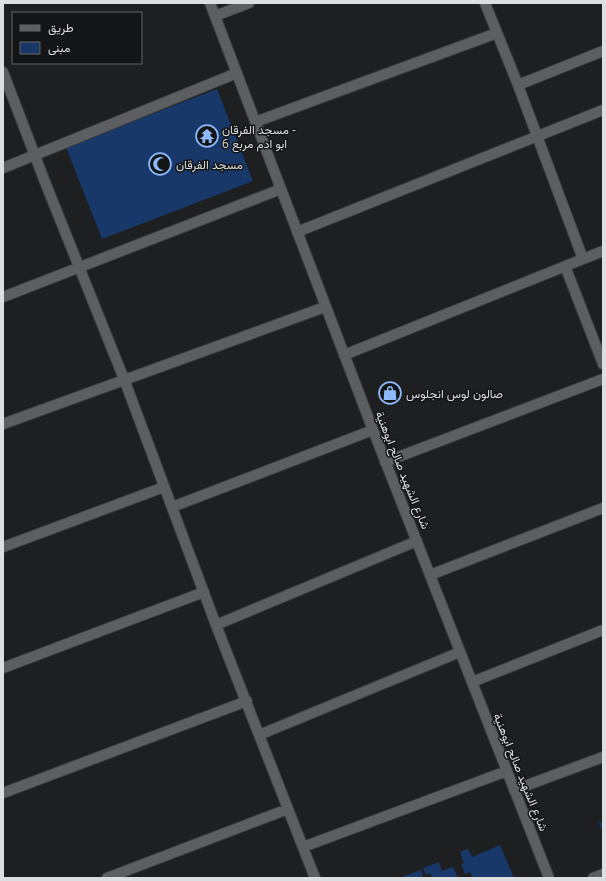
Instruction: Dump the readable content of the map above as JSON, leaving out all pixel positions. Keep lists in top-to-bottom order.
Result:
{
  "streets": {
    "street": ["شارع الشهيد صالح ابوهنية"]
  },
  "places": {
    "temple": ["مسجد الفرقان - ابو ادم مربع 6"],
    "mosque": ["مسجد الفرقان"],
    "shop": ["صالون لوس انجلوس"]
  },
  "legend": ["طريق", "مبنى"]
}
